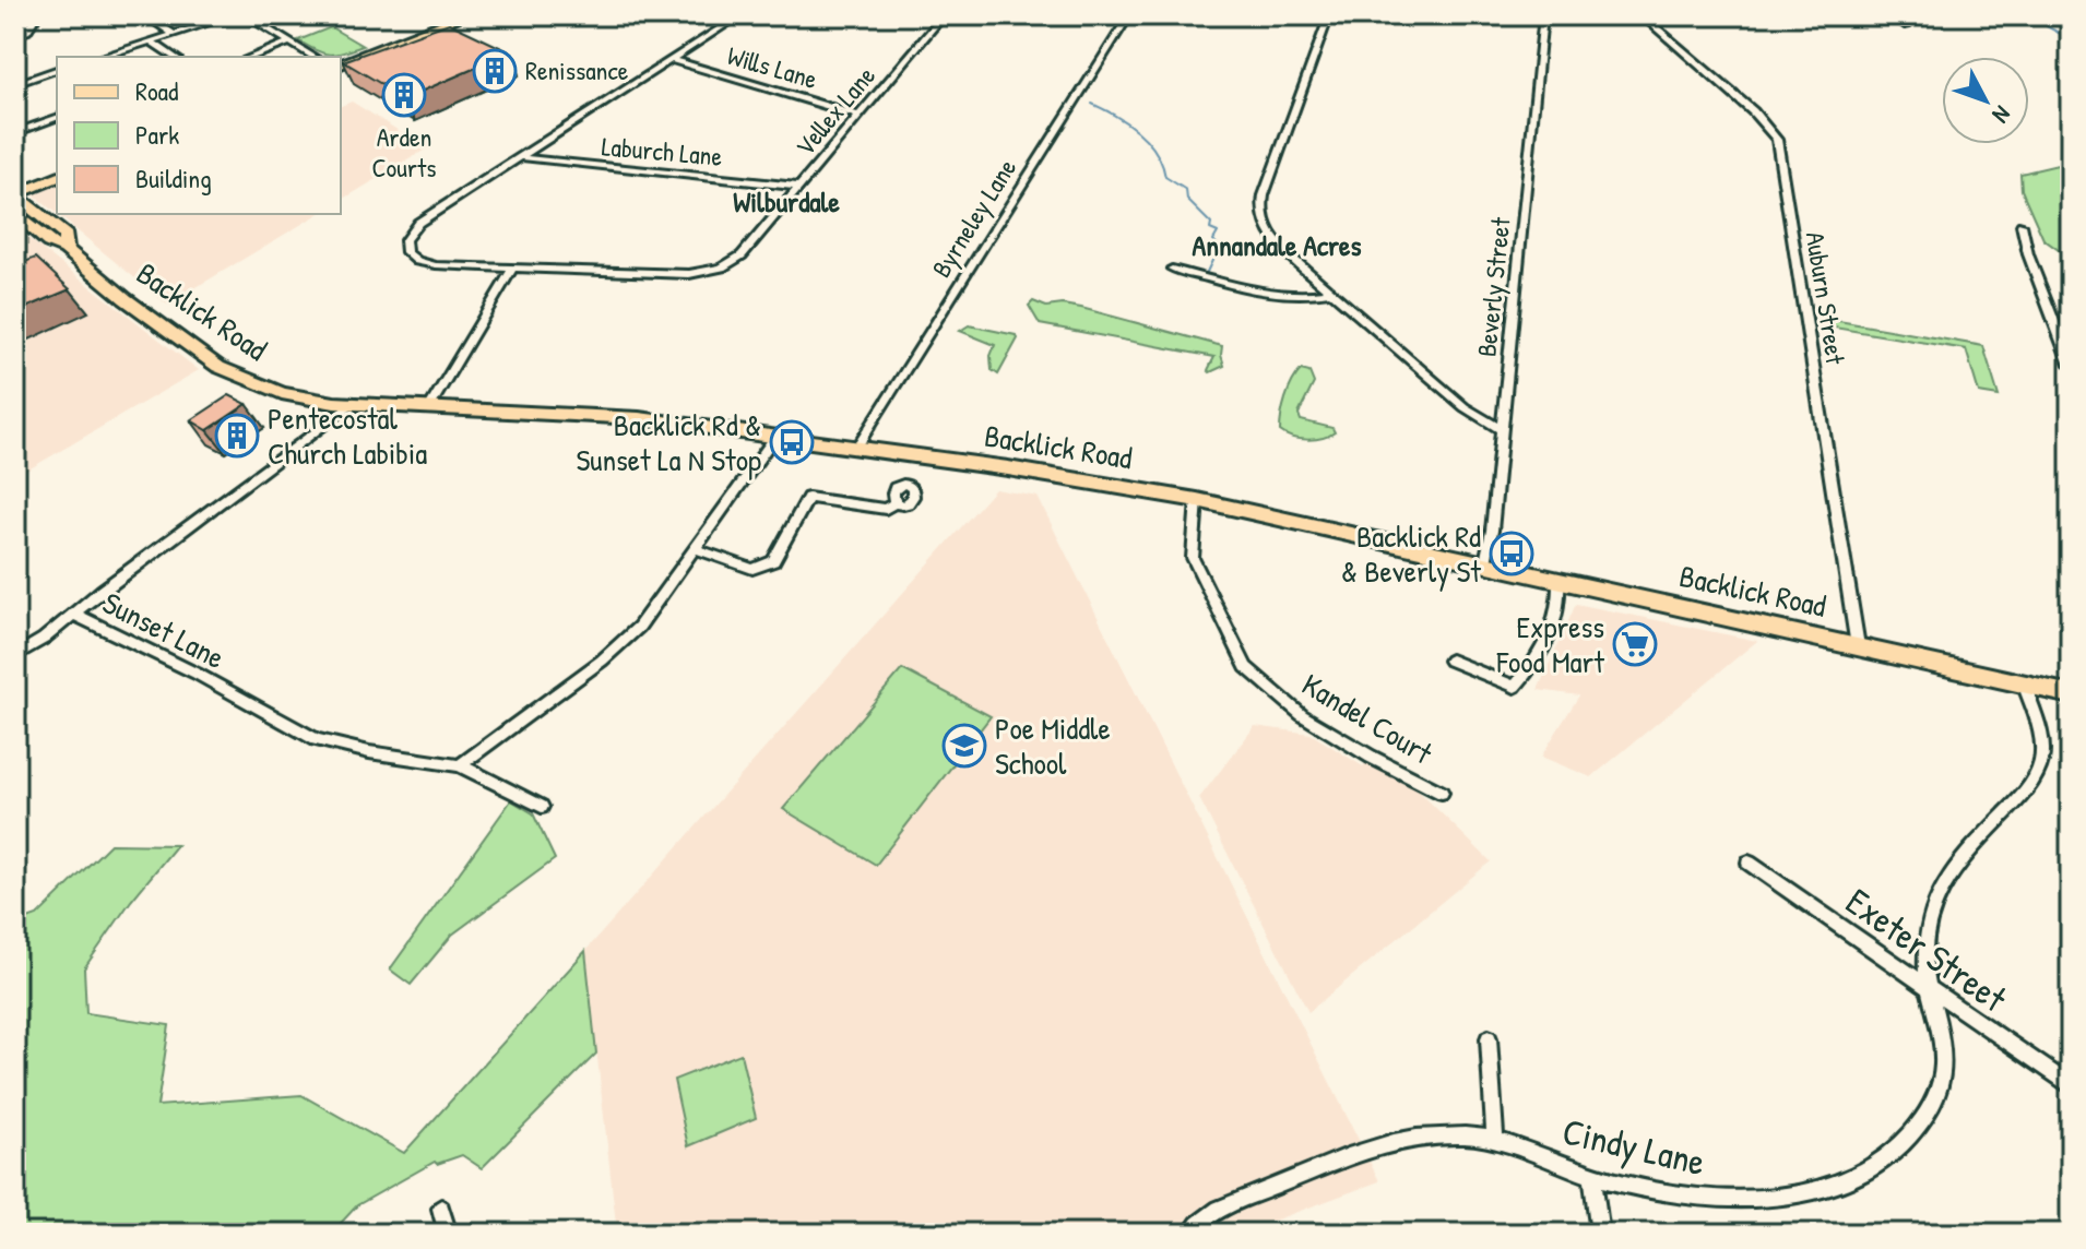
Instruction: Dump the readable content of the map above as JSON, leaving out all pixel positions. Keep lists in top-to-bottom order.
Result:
{
  "streets": {
    "main road": ["Backlick Road"],
    "street": [
      "Wills Lane",
      "Vellex Lane",
      "Laburch Lane",
      "Byrneley Lane",
      "Beverly Street",
      "Auburn Street",
      "Sunset Lane",
      "Kandel Court",
      "Exeter Street",
      "Cindy Lane"
    ]
  },
  "crossings": [
    ["Wills Lane", "Vellex Lane"],
    ["Vellex Lane", "Laburch Lane"],
    ["Byrneley Lane", "Backlick Road"],
    ["Beverly Street", "Backlick Road"],
    ["Auburn Street", "Backlick Road"],
    ["Backlick Road", "Sunset Lane"],
    ["Backlick Road", "Kandel Court"],
    ["Backlick Road", "Cindy Lane"],
    ["Exeter Street", "Cindy Lane"]
  ],
  "districts": ["Wilburdale", "Annandale Acres"],
  "places": {
    "building": ["Renissance", "Arden Courts", "Pentecostal Church Labibia"],
    "bus stop": ["Backlick Rd & Sunset La N Stop", "Backlick Rd & Beverly St"],
    "supermarket": ["Express Food Mart"],
    "school or university": ["Poe Middle School"]
  },
  "legend": ["Road", "Park", "Building"],
  "north": "bottom right"
}
